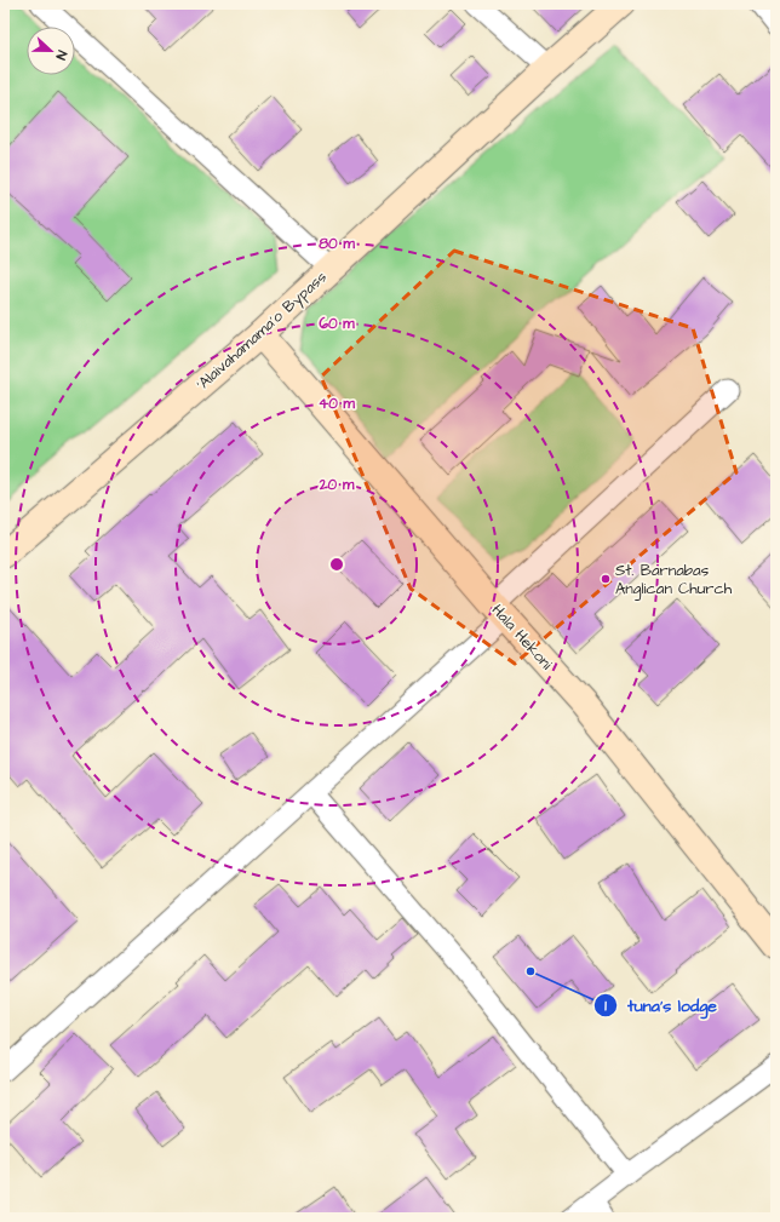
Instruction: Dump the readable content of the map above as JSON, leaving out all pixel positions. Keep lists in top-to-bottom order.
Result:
{
  "streets": {
    "main road": ["'Alaivahamama'o Bypass", "Hala Hekoni"]
  },
  "crossings": [
    ["'Alaivahamama'o Bypass", "Hala Hekoni"]
  ],
  "places": ["St. Barnabas Anglican Church", "tuna's lodge"],
  "north": "right",
  "rings": [
    "80 m",
    "60 m",
    "40 m",
    "20 m"
  ]
}
